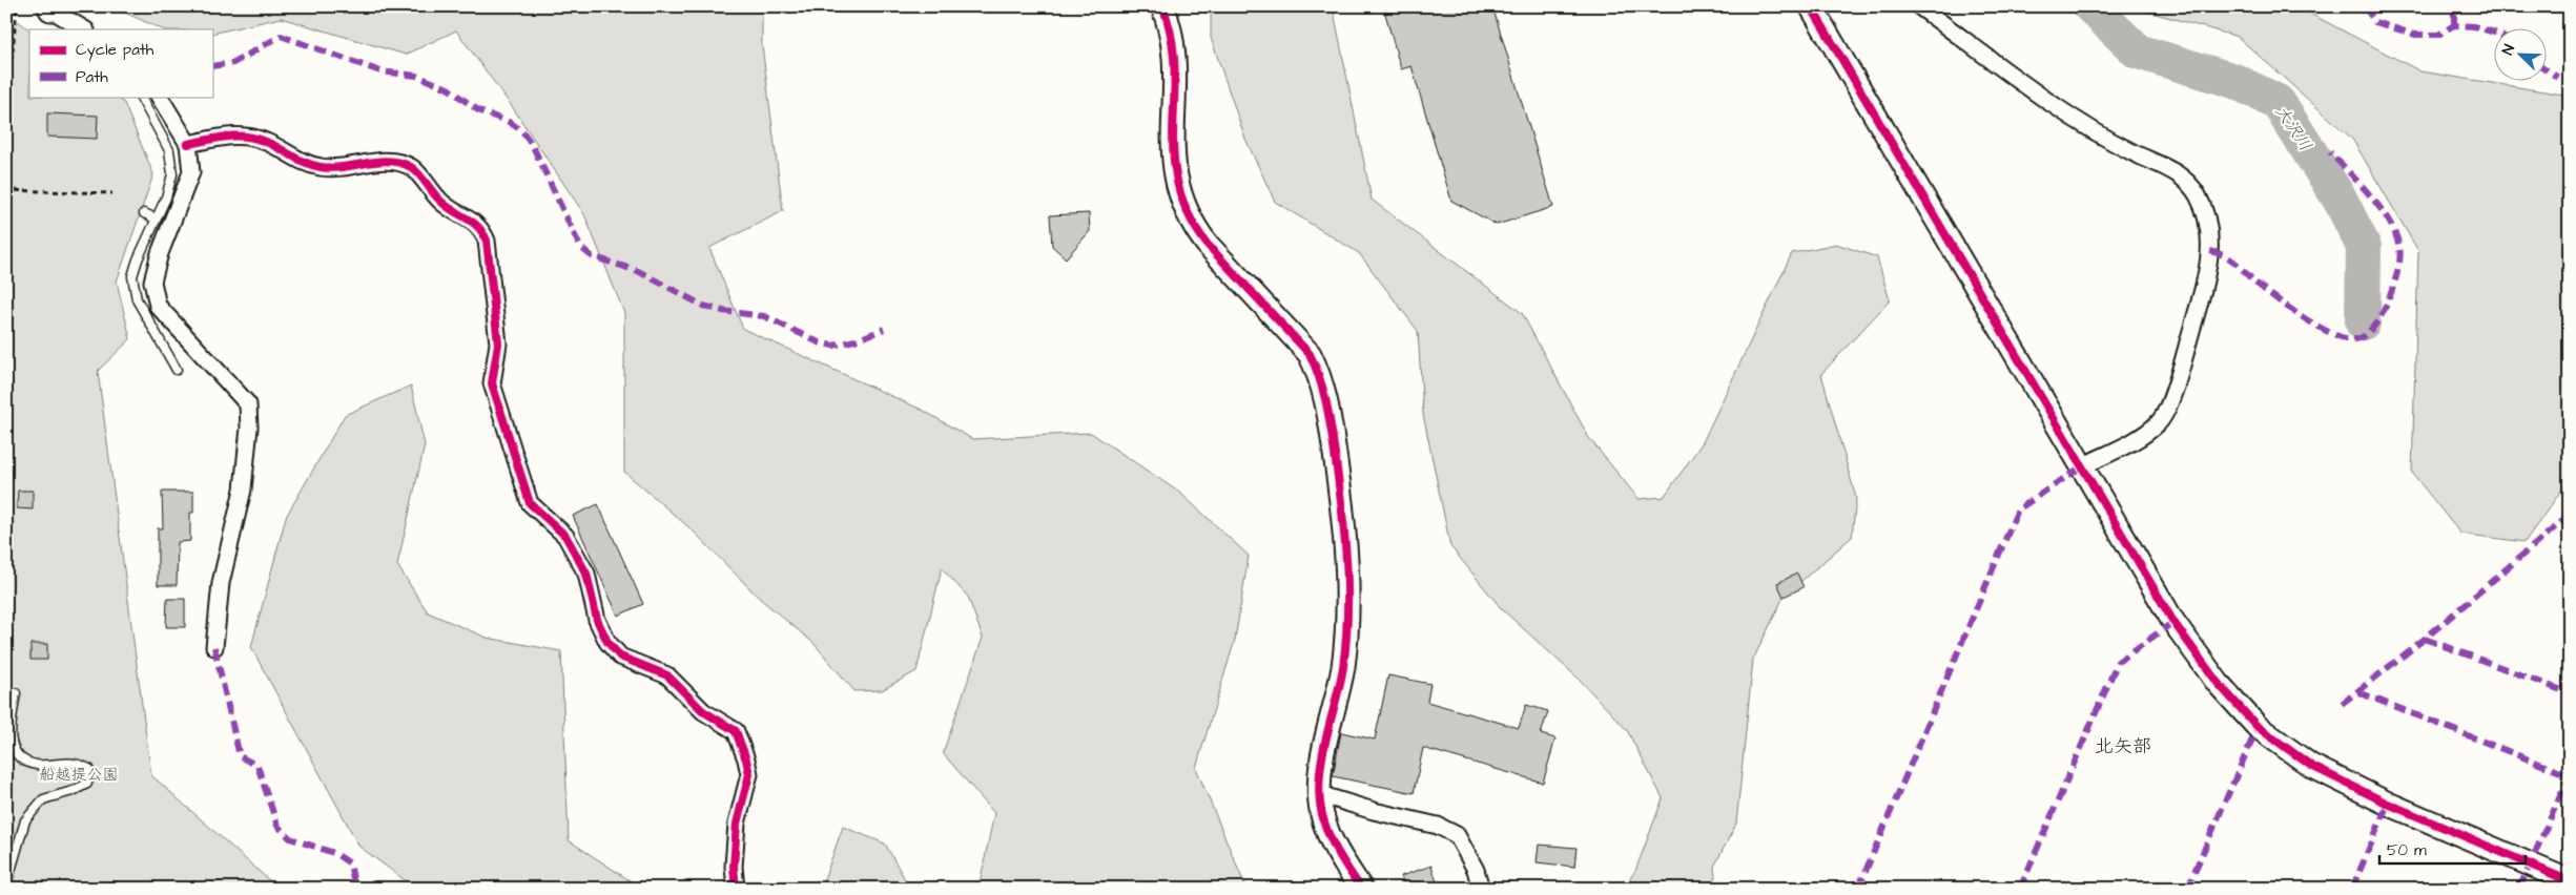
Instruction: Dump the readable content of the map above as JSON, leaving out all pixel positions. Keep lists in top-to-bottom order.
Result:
{
  "districts": ["北矢部"],
  "water": ["大沢川"],
  "parks": ["船越提公園"],
  "legend": ["Cycle path", "Path"],
  "scale_bar": "50 m",
  "north": "top left"
}
